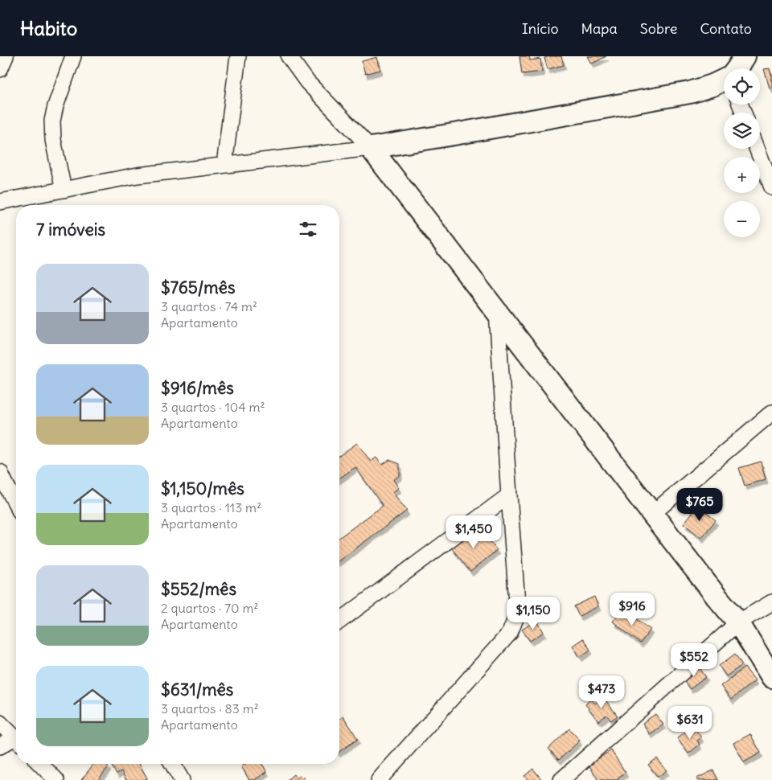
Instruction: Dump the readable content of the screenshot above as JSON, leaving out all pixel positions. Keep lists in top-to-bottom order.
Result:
{
  "page": {
    "header": "Habito",
    "nav": [
      "Início",
      "Mapa",
      "Sobre",
      "Contato"
    ],
    "map_buttons": ["+", "−"],
    "heading": "7 imóveis",
    "list": [
      {
        "name": "$765/mês",
        "note": "3 quartos · 74 m² · Apartamento"
      },
      {
        "name": "$916/mês",
        "note": "3 quartos · 104 m² · Apartamento"
      },
      {
        "name": "$1,150/mês",
        "note": "3 quartos · 113 m² · Apartamento"
      },
      {
        "name": "$552/mês",
        "note": "2 quartos · 70 m² · Apartamento"
      },
      {
        "name": "$631/mês",
        "note": "3 quartos · 83 m² · Apartamento"
      }
    ],
    "price": [
      "$765",
      "$1,450",
      "$916",
      "$1,150",
      "$552",
      "$473",
      "$631"
    ]
  }
}
